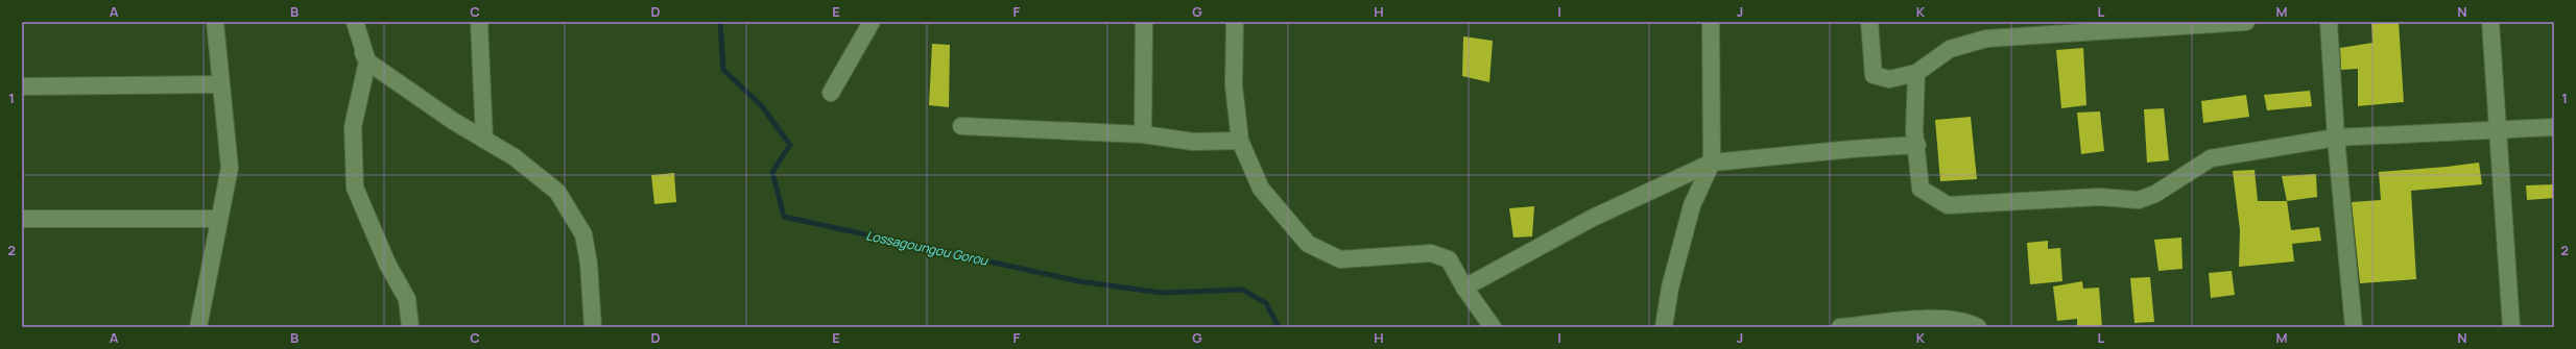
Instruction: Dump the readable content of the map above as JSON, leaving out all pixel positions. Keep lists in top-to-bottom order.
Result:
{
  "water": ["Lossagoungou Gorou"],
  "grid": {
    "columns": [
      "A",
      "B",
      "C",
      "D",
      "E",
      "F",
      "G",
      "H",
      "I",
      "J",
      "K",
      "L",
      "M",
      "N"
    ],
    "rows": ["1", "2"]
  }
}
